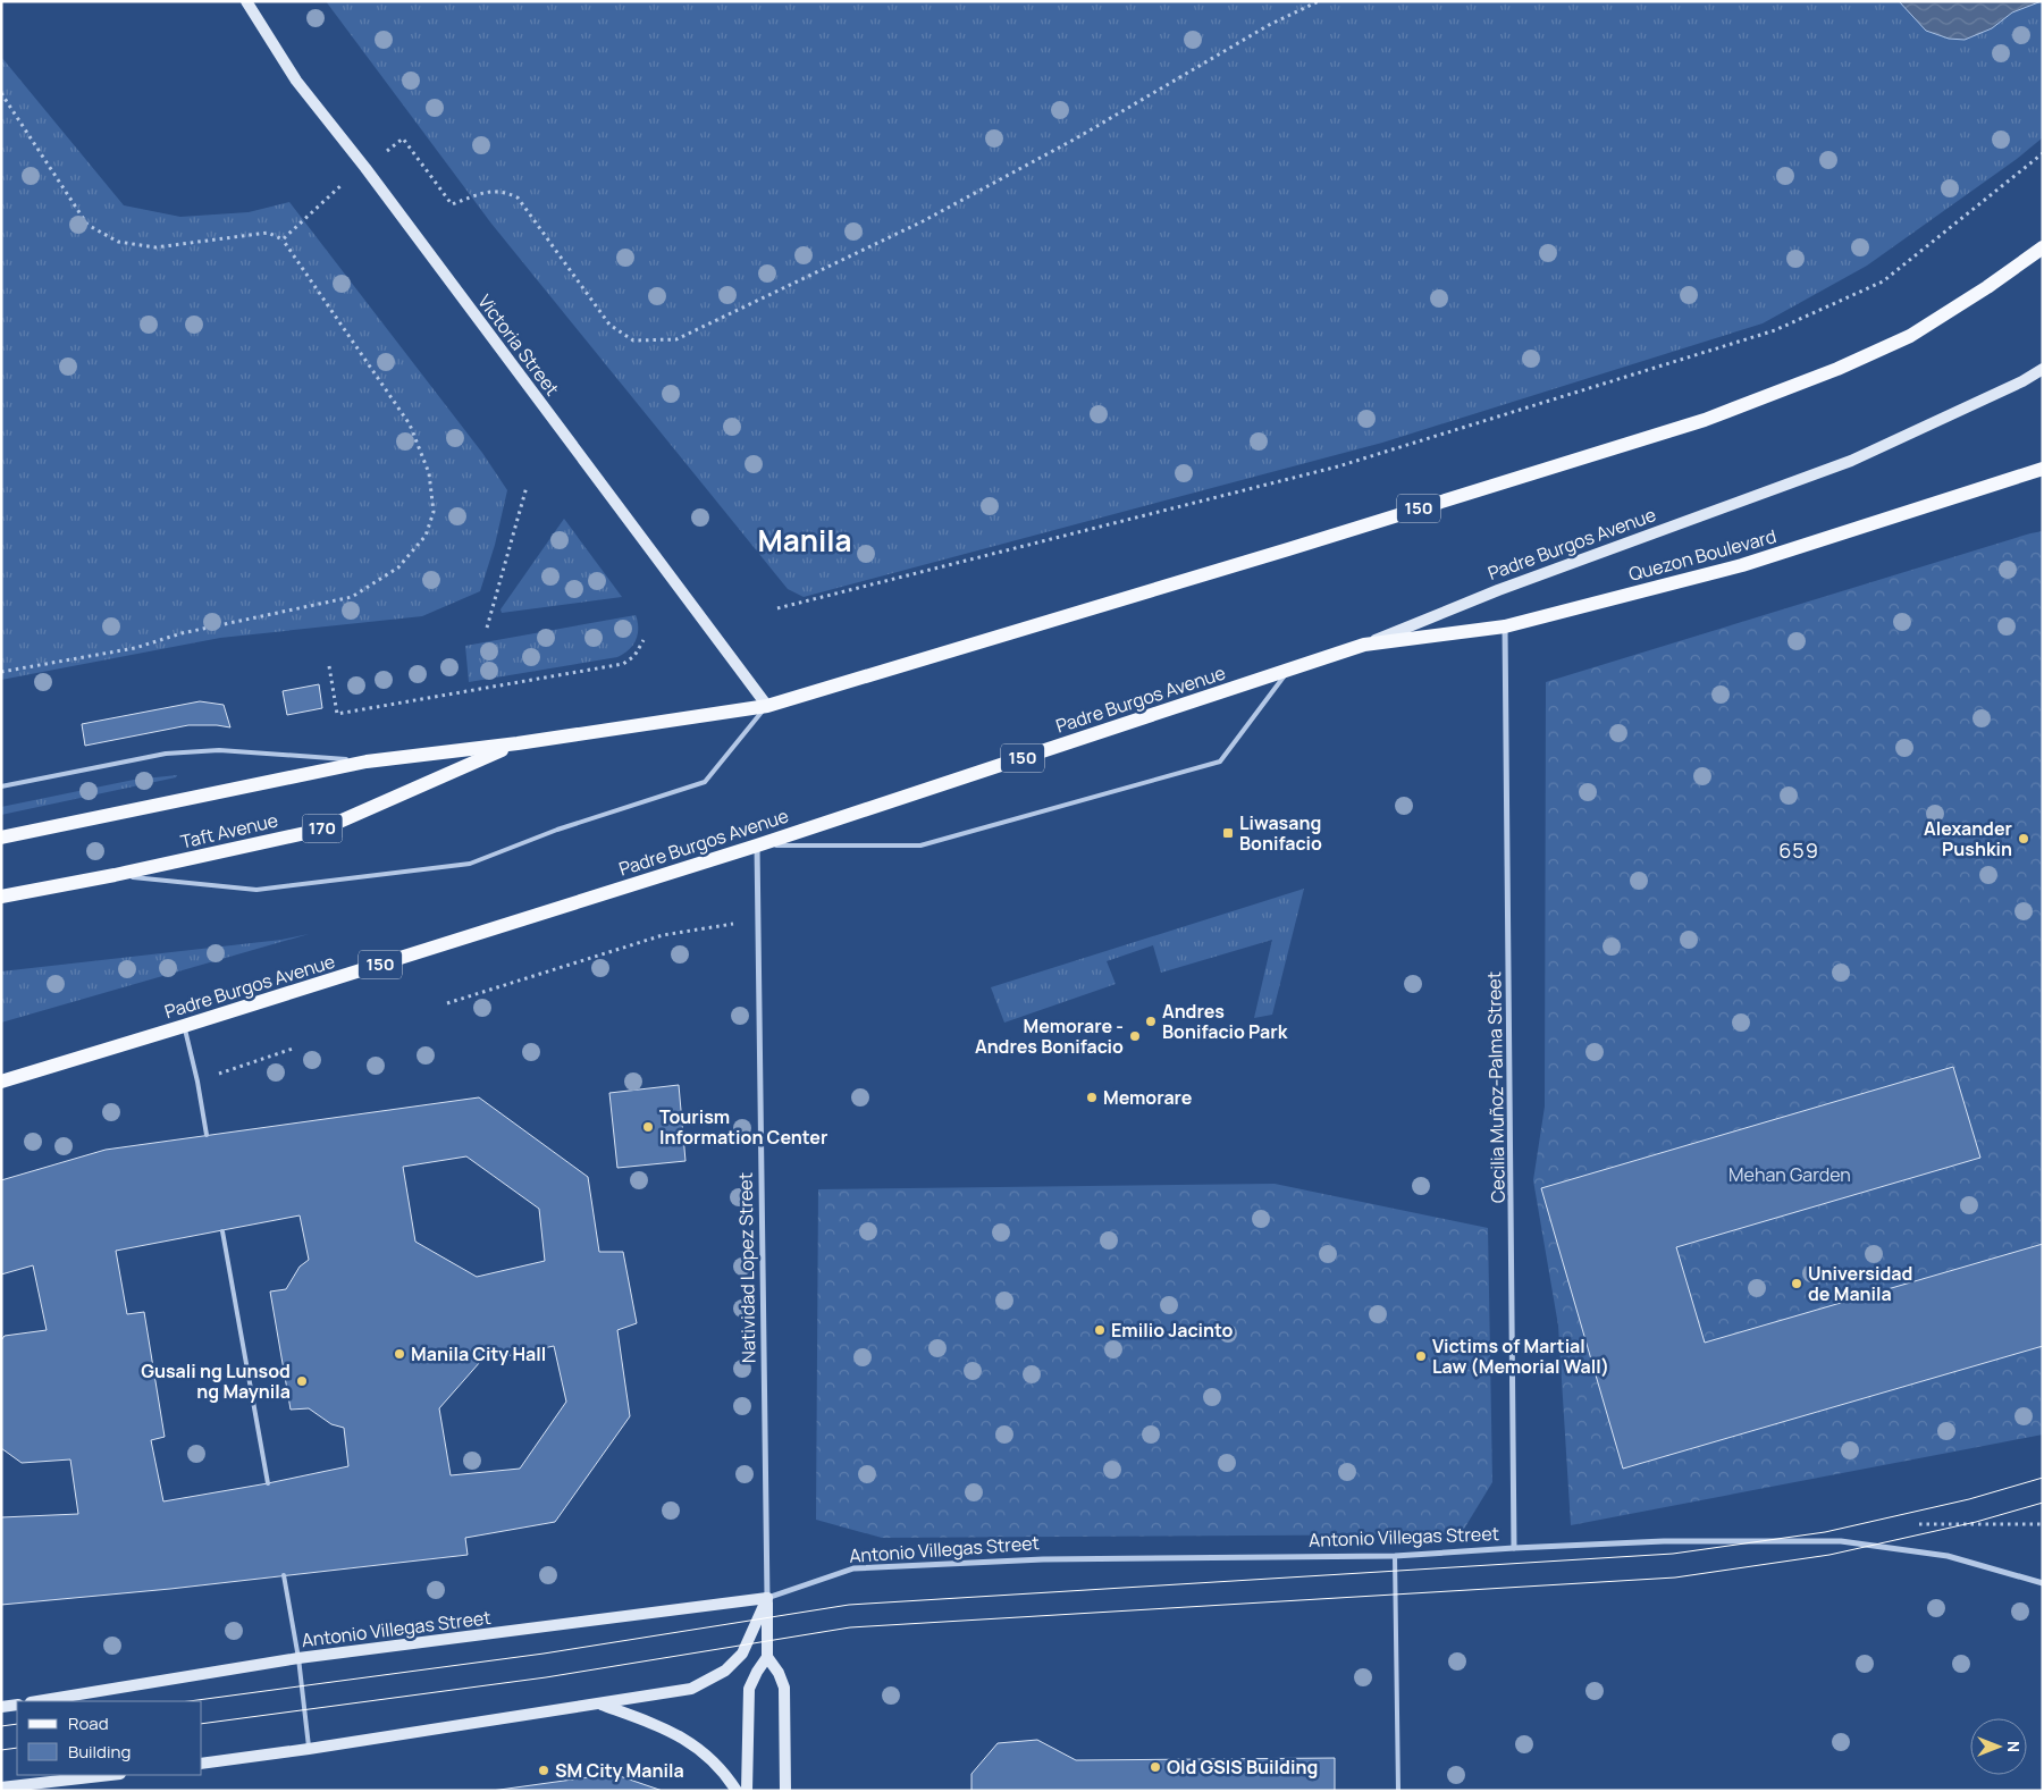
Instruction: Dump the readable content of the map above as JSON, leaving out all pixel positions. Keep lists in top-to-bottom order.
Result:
{
  "streets": {
    "main road": [
      "150",
      "Padre Burgos Avenue",
      "Quezon Boulevard",
      "170",
      "Taft Avenue"
    ],
    "street": [
      "Victoria Street",
      "Cecilia Muñoz-Palma Street",
      "Natividad Lopez Street",
      "Antonio Villegas Street"
    ]
  },
  "crossings": [
    ["Victoria Street", "150"],
    ["150", "Taft Avenue"],
    ["Padre Burgos Avenue", "Quezon Boulevard"],
    ["Padre Burgos Avenue", "Natividad Lopez Street"],
    ["Quezon Boulevard", "Cecilia Muñoz-Palma Street"],
    ["Cecilia Muñoz-Palma Street", "Antonio Villegas Street"],
    ["Natividad Lopez Street", "Antonio Villegas Street"]
  ],
  "districts": ["Manila", "659"],
  "parks": ["Mehan Garden"],
  "places": {
    "transit": ["Liwasang Bonifacio"],
    "other": [
      "Alexander Pushkin",
      "Andres Bonifacio Park",
      "Memorare - Andres Bonifacio",
      "Memorare",
      "Tourism Information Center",
      "Universidad de Manila",
      "Emilio Jacinto",
      "Manila City Hall",
      "Victims of Martial Law (Memorial Wall)",
      "Gusali ng Lunsod ng Maynila",
      "Old GSIS Building",
      "SM City Manila"
    ]
  },
  "legend": ["Road", "Building"],
  "north": "right"
}
